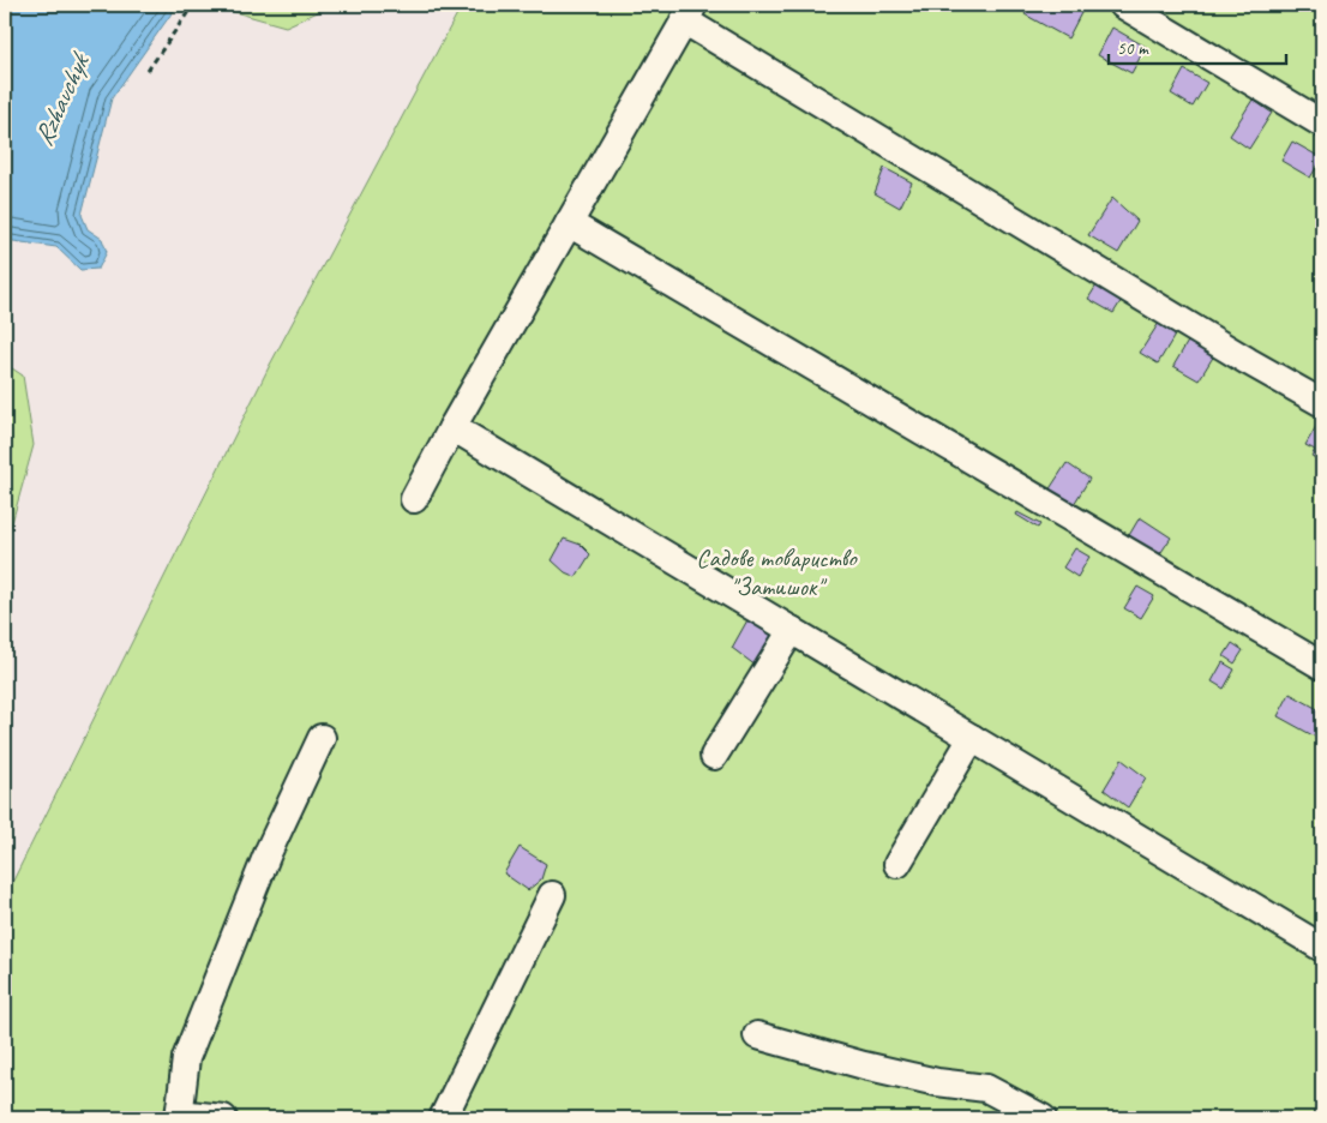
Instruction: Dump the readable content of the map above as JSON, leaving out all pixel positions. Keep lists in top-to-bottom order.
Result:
{
  "water": ["Rzhavchyk"],
  "parks": ["Садове товариство \"Затишок\""],
  "scale_bar": "50 m"
}
